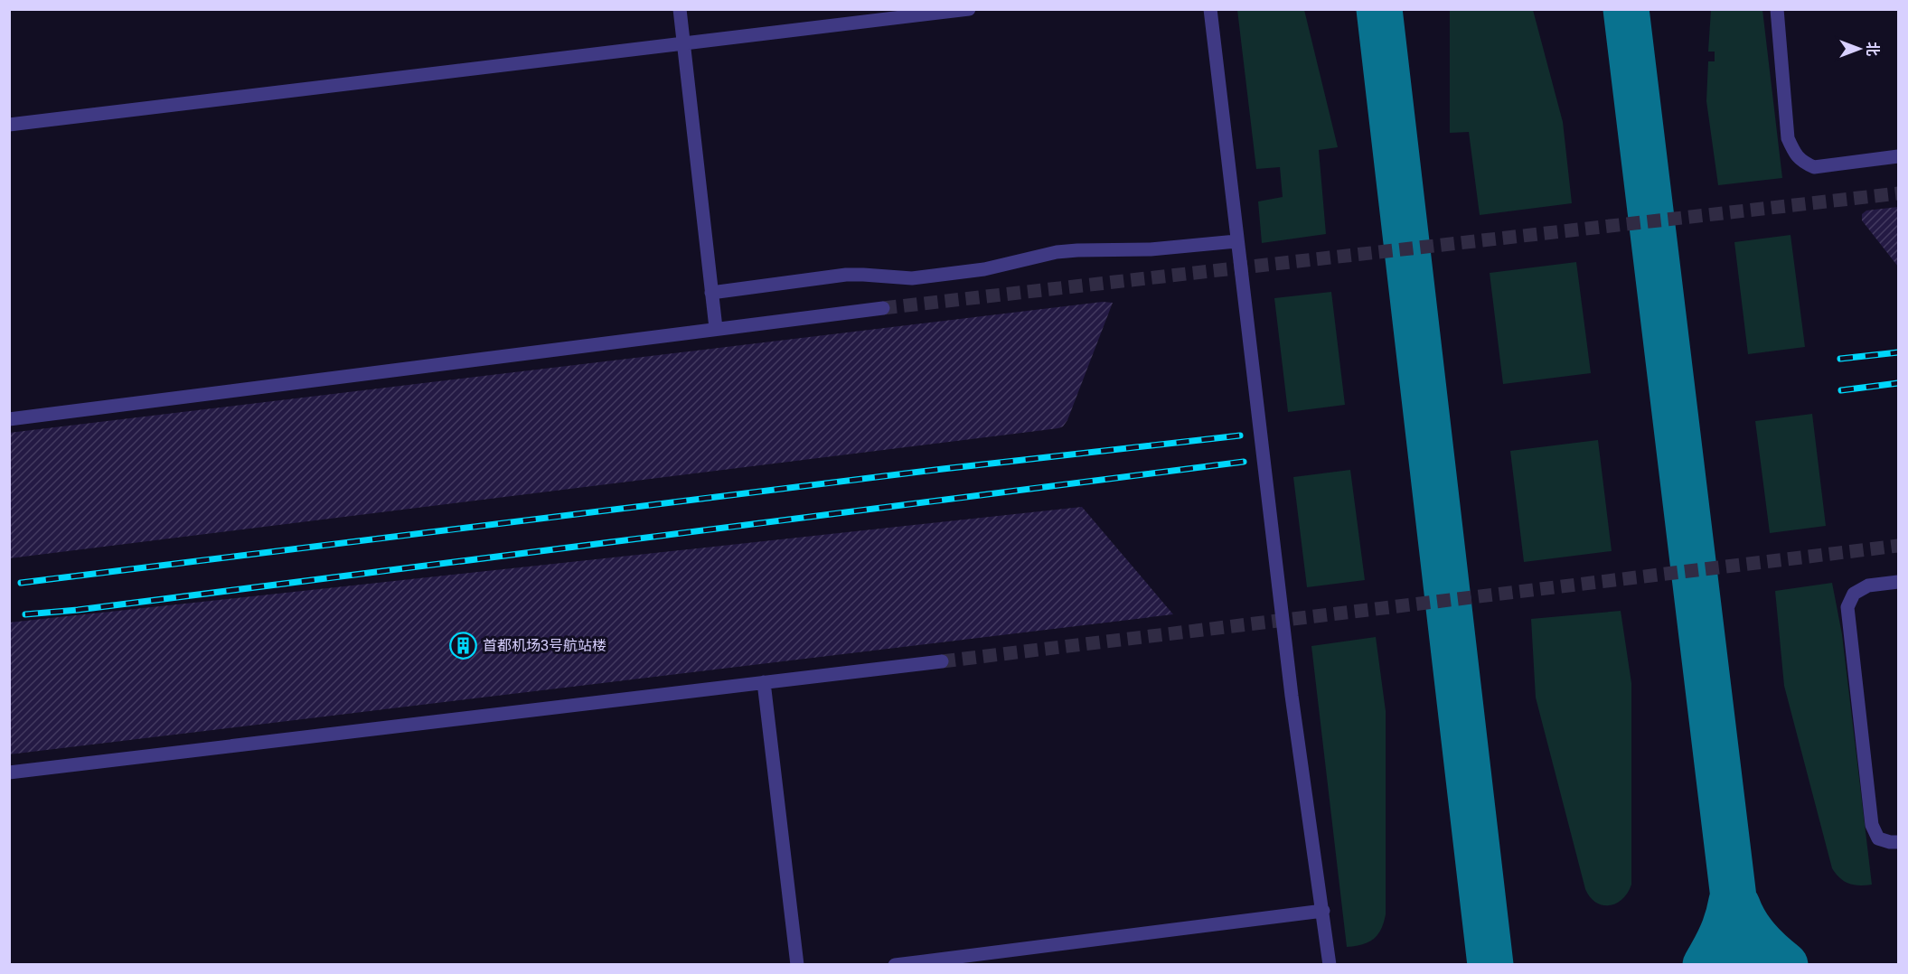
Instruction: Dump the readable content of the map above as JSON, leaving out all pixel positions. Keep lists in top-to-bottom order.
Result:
{
  "places": {
    "building": ["首都机场3号航站楼"]
  },
  "north": "right"
}
